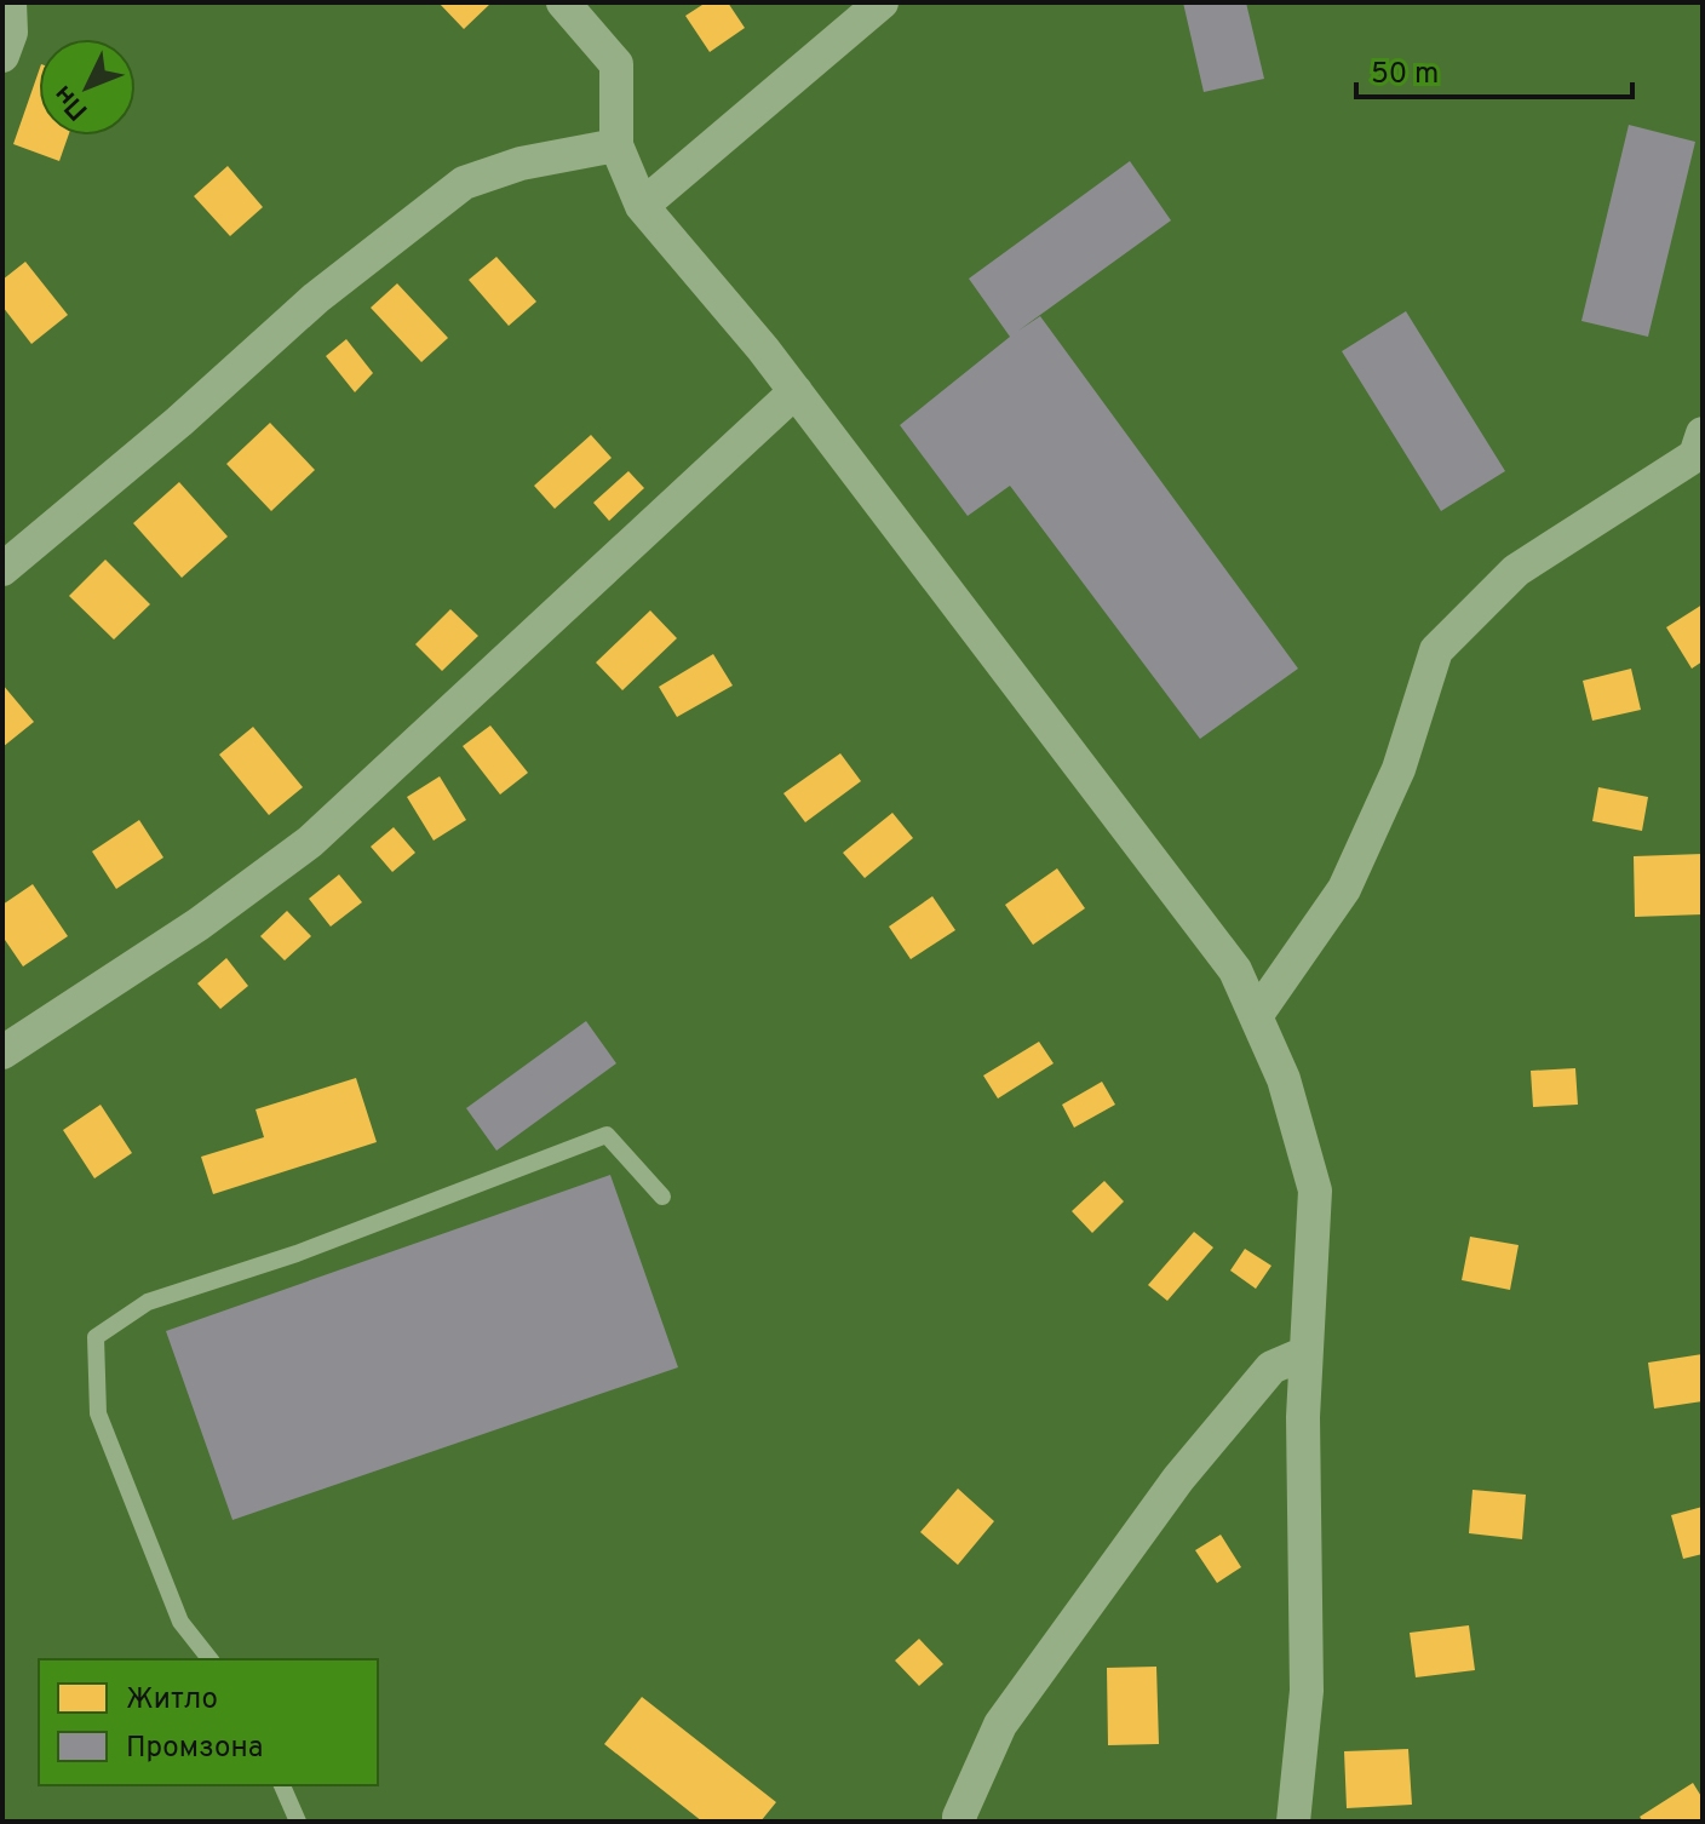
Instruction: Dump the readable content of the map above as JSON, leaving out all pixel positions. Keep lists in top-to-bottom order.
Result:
{
  "legend": ["Житло", "Промзона"],
  "scale_bar": "50 m",
  "north": "bottom left"
}
